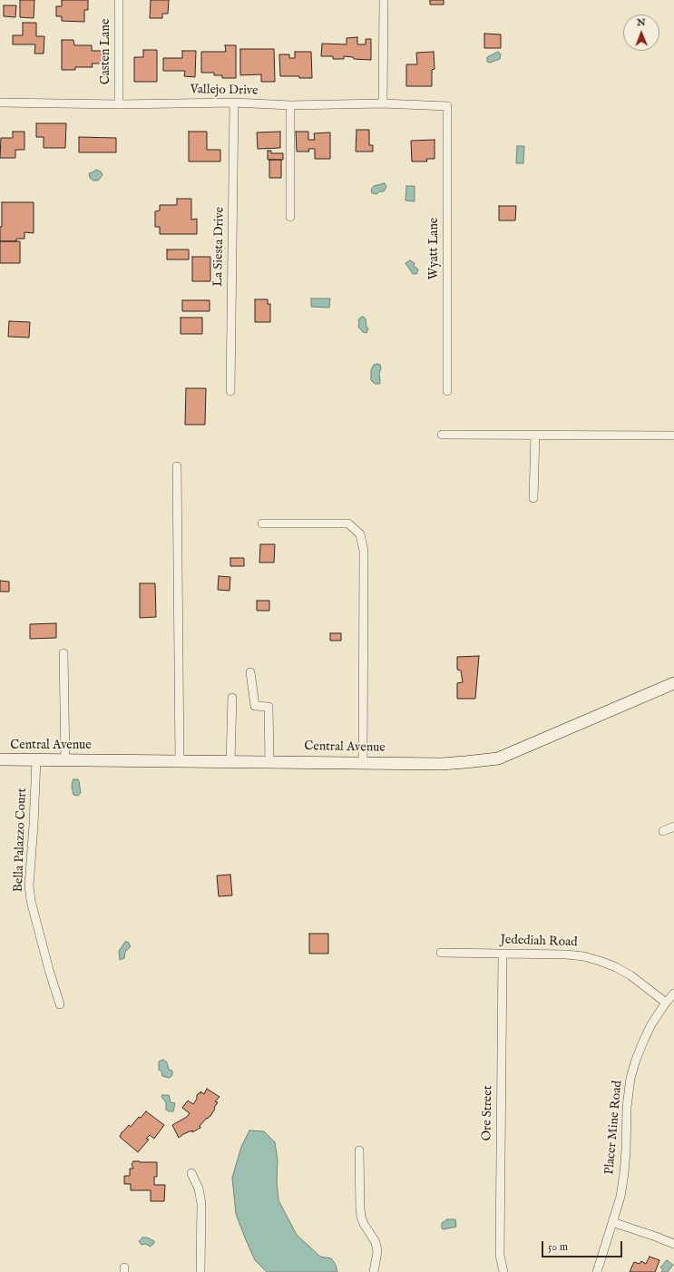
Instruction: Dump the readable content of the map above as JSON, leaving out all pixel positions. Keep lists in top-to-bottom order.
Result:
{
  "streets": {
    "street": [
      "Casten Lane",
      "Vallejo Drive",
      "La Siesta Drive",
      "Wyatt Lane",
      "Central Avenue",
      "Bella Palazzo Court",
      "Jedediah Road",
      "Ore Street",
      "Placer Mine Road"
    ]
  },
  "crossings": [
    ["Casten Lane", "Vallejo Drive"],
    ["Vallejo Drive", "La Siesta Drive"],
    ["Vallejo Drive", "Wyatt Lane"],
    ["Central Avenue", "Bella Palazzo Court"],
    ["Jedediah Road", "Ore Street"],
    ["Jedediah Road", "Placer Mine Road"]
  ],
  "scale_bar": "50 m",
  "north": "top"
}
